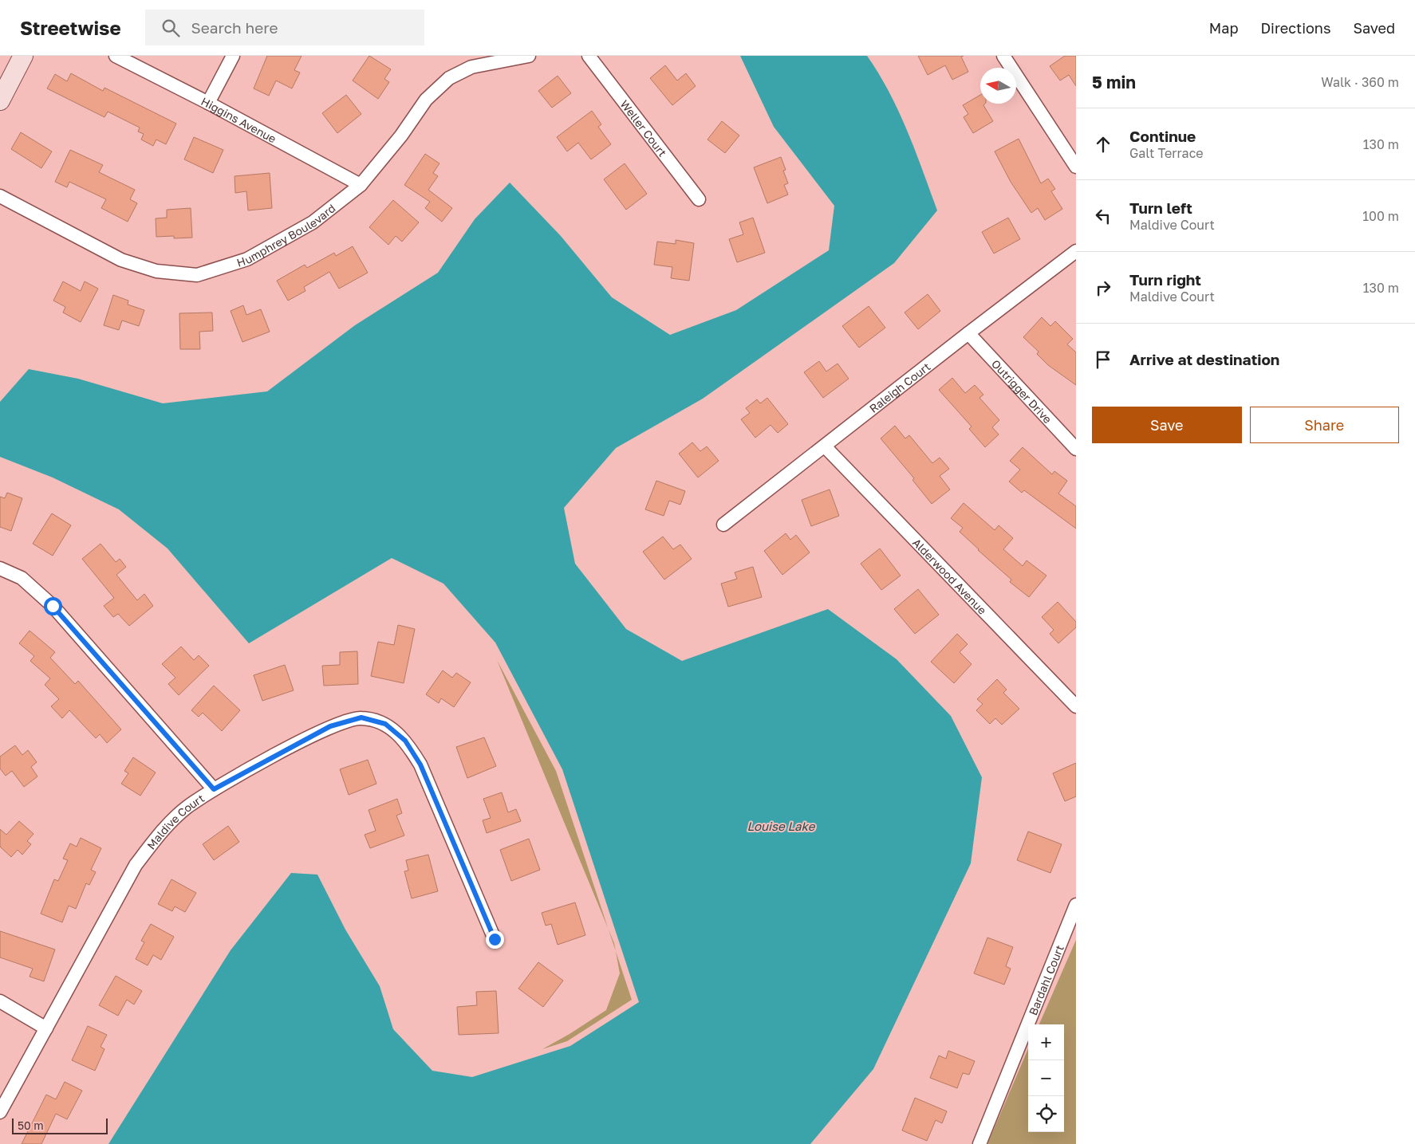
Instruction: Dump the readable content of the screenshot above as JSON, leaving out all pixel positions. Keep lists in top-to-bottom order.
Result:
{
  "streets": {
    "street": [
      "Higgins Avenue",
      "Weller Court",
      "Humphrey Boulevard",
      "Raleigh Court",
      "Outrigger Drive",
      "Alderwood Avenue",
      "Maldive Court",
      "Bardahl Court"
    ]
  },
  "crossings": [
    ["Higgins Avenue", "Humphrey Boulevard"],
    ["Raleigh Court", "Outrigger Drive"],
    ["Raleigh Court", "Alderwood Avenue"]
  ],
  "water": ["Louise Lake"],
  "scale_bar": "50 m",
  "north": "left",
  "page": {
    "header": "Streetwise",
    "search": "Search here",
    "nav": ["Map", "Directions", "Saved"],
    "heading": ["5 min", "Walk · 360 m"],
    "list": [
      ["Continue", "Galt Terrace", "130 m"],
      ["Turn left", "Maldive Court", "100 m"],
      ["Turn right", "Maldive Court", "130 m"],
      "Arrive at destination"
    ],
    "buttons": ["Save", "Share"],
    "map_buttons": ["+", "−"],
    "scale": "50 m"
  }
}
